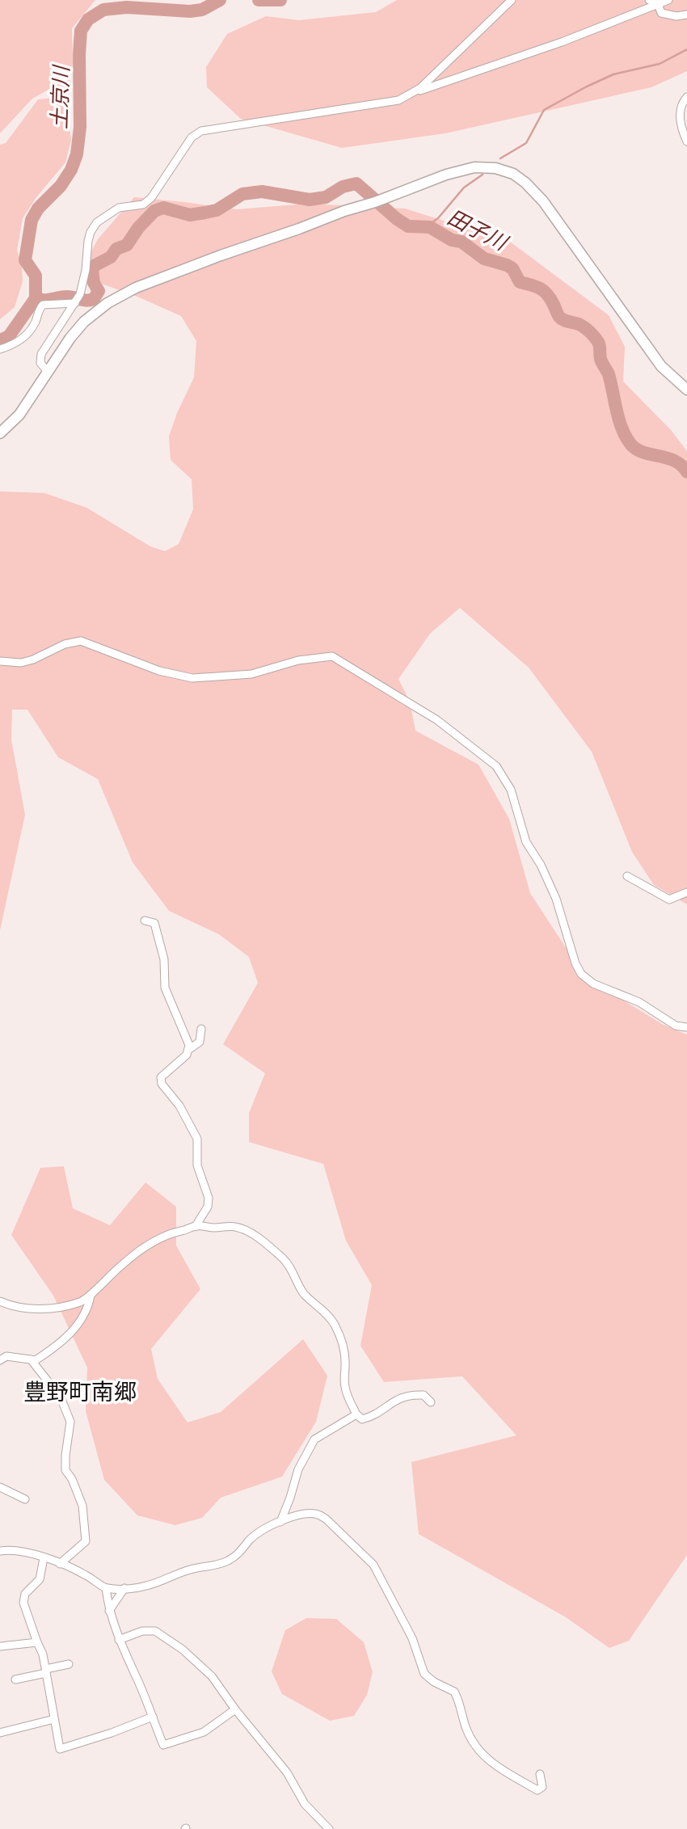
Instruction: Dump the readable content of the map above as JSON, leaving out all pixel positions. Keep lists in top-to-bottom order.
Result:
{
  "districts": ["豊野町南郷"],
  "water": ["土京川", "田子川"]
}
